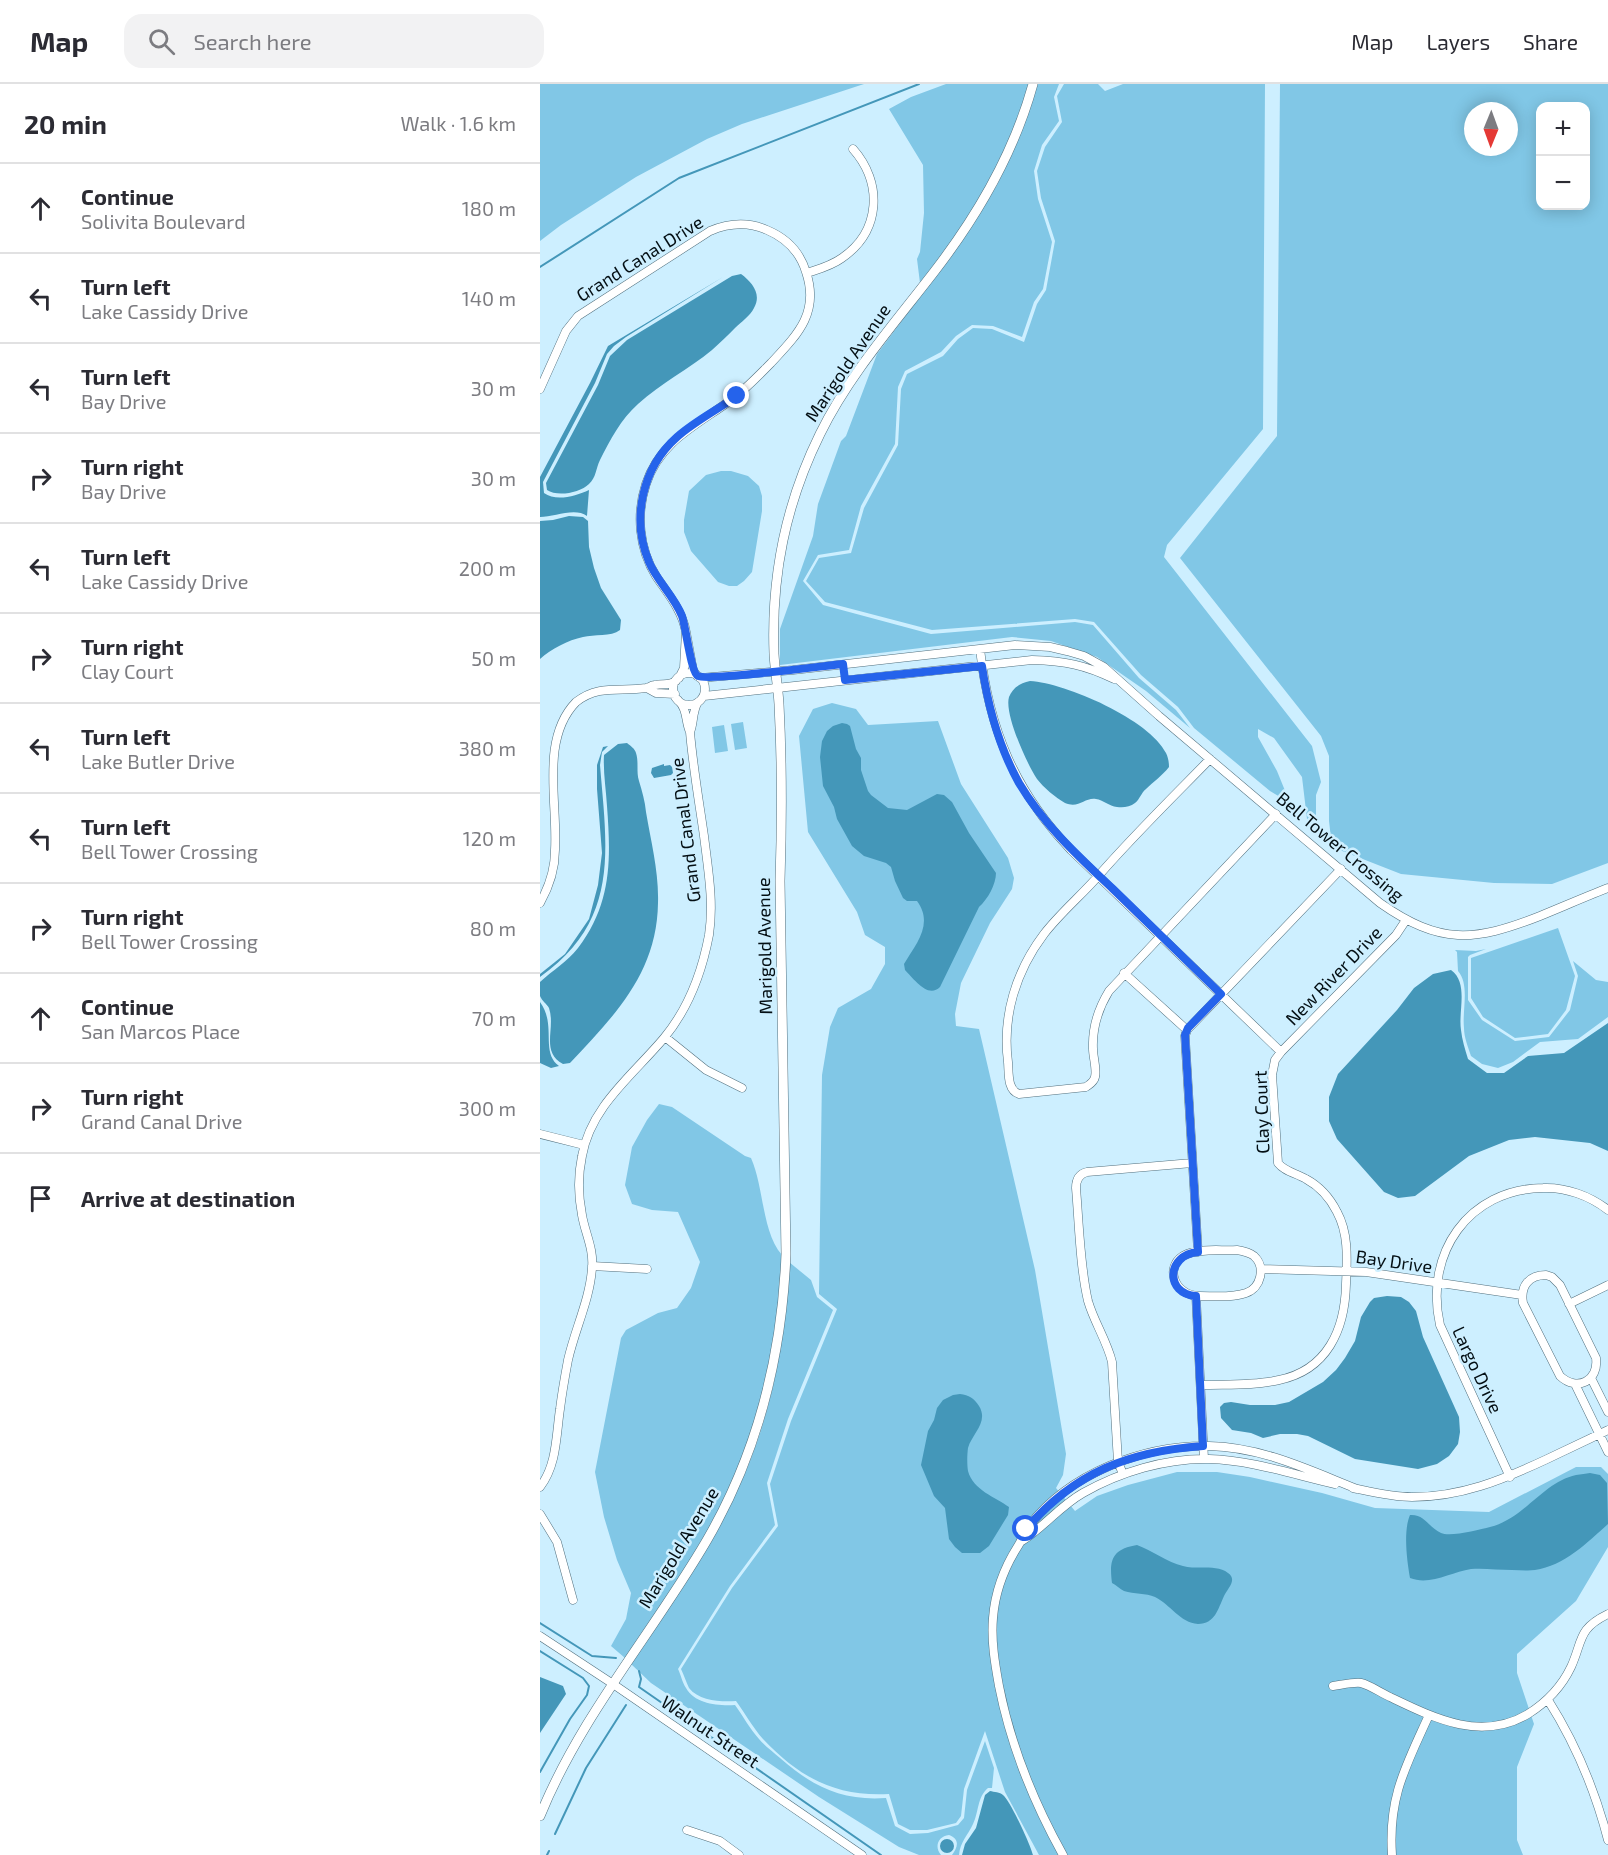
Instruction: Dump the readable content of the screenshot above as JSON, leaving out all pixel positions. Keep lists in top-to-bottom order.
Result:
{
  "streets": {
    "main road": ["Marigold Avenue"],
    "street": [
      "Grand Canal Drive",
      "Bell Tower Crossing",
      "New River Drive",
      "Clay Court",
      "Bay Drive",
      "Largo Drive",
      "Walnut Street"
    ]
  },
  "crossings": [
    ["Grand Canal Drive", "Bell Tower Crossing"],
    ["Marigold Avenue", "Bell Tower Crossing"],
    ["Marigold Avenue", "Walnut Street"],
    ["Bell Tower Crossing", "New River Drive"],
    ["Bell Tower Crossing", "Clay Court"],
    ["New River Drive", "Clay Court"],
    ["Clay Court", "Bay Drive"],
    ["Bay Drive", "Largo Drive"]
  ],
  "north": "bottom",
  "page": {
    "header": "Map",
    "search": "Search here",
    "nav": ["Map", "Layers", "Share"],
    "heading": ["20 min", "Walk · 1.6 km"],
    "map_buttons": ["+", "−"],
    "list": [
      ["Continue", "Solivita Boulevard", "180 m"],
      ["Turn left", "Lake Cassidy Drive", "140 m"],
      ["Turn left", "Bay Drive", "30 m"],
      ["Turn right", "Bay Drive", "30 m"],
      ["Turn left", "Lake Cassidy Drive", "200 m"],
      ["Turn right", "Clay Court", "50 m"],
      ["Turn left", "Lake Butler Drive", "380 m"],
      ["Turn left", "Bell Tower Crossing", "120 m"],
      ["Turn right", "Bell Tower Crossing", "80 m"],
      ["Continue", "San Marcos Place", "70 m"],
      ["Turn right", "Grand Canal Drive", "300 m"],
      "Arrive at destination"
    ]
  }
}
